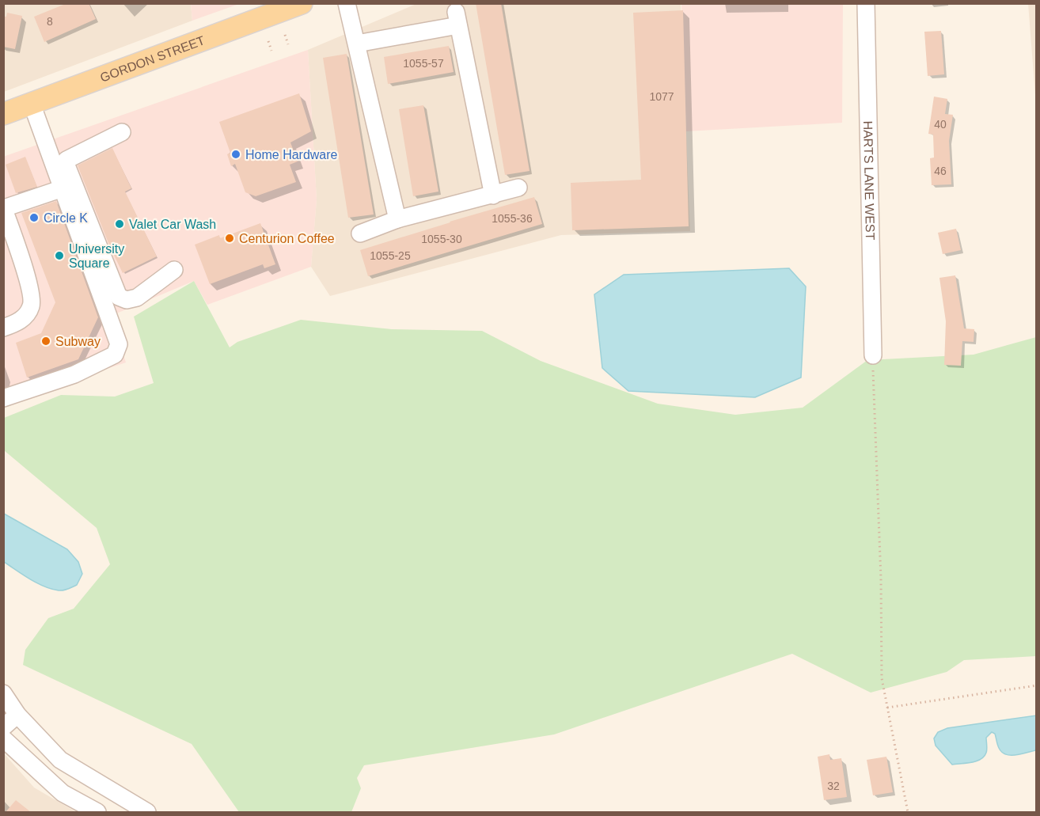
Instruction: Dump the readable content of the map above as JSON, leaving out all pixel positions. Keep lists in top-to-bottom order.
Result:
{
  "streets": {
    "main road": ["GORDON STREET"],
    "street": ["HARTS LANE WEST"]
  },
  "places": [
    "Home Hardware",
    "Circle K",
    "Valet Car Wash",
    "Centurion Coffee",
    "University Square",
    "Subway"
  ],
  "house_numbers": [
    "8",
    "1055-57",
    "1077",
    "40",
    "46",
    "1055-36",
    "1055-30",
    "1055-25",
    "32"
  ]
}
